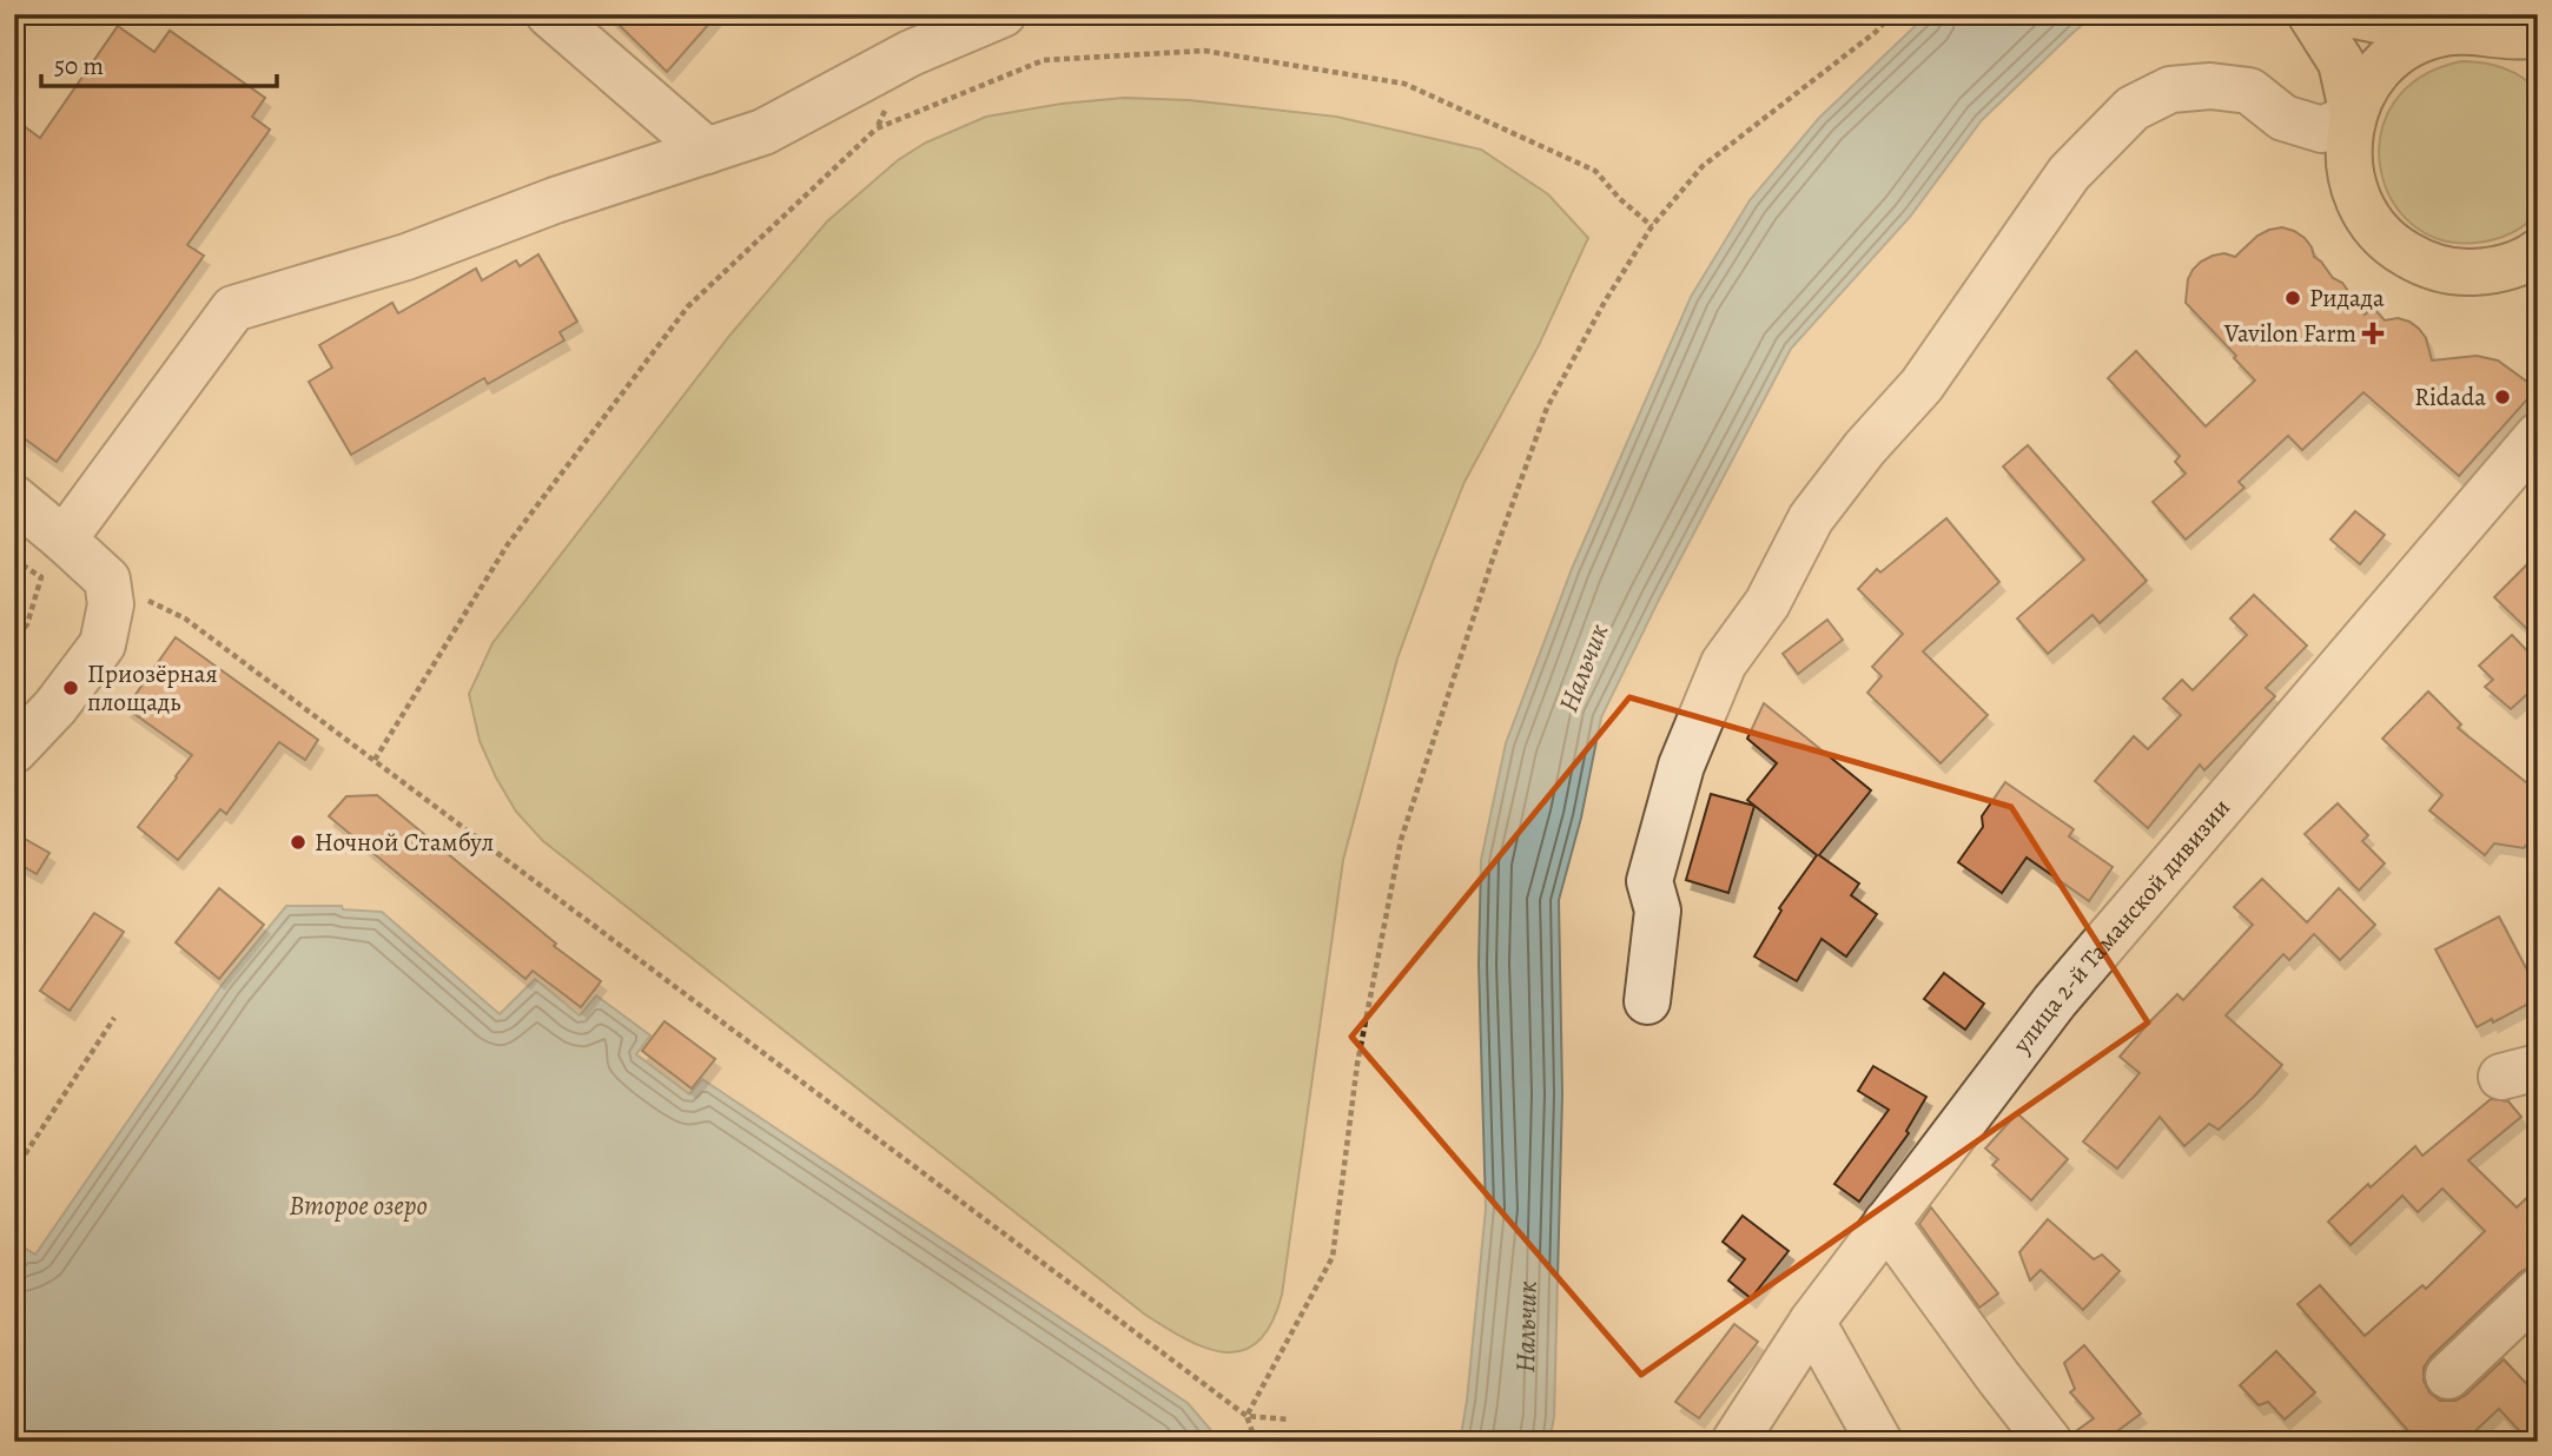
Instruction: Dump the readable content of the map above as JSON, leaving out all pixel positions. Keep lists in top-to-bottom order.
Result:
{
  "streets": {
    "street": ["улица 2-й Таманской дивизии"]
  },
  "water": ["Нальчик", "Второе озеро"],
  "places": {
    "other": [
      "Ридада",
      "Ridada",
      "Приозёрная площадь",
      "Ночной Стамбул"
    ],
    "health": ["Vavilon Farm"]
  },
  "scale_bar": "50 m"
}
